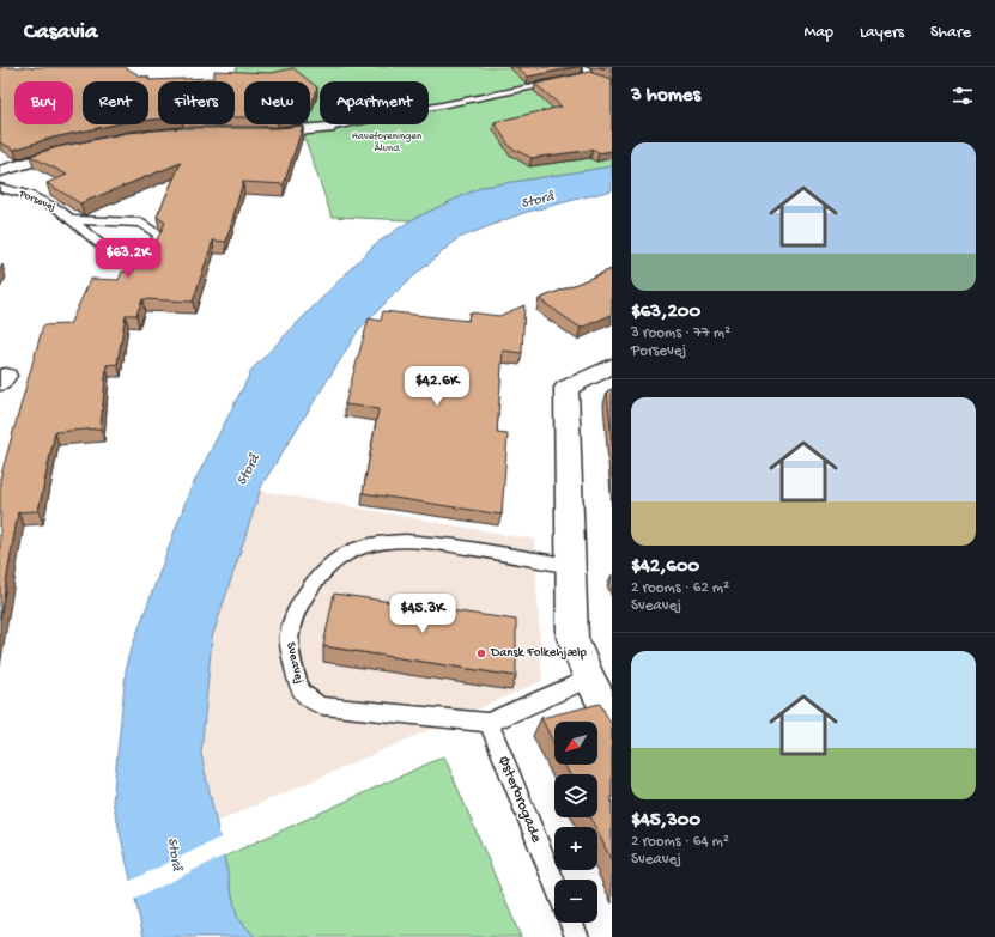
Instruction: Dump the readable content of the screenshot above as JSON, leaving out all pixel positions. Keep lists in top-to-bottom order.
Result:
{
  "streets": {
    "lane": ["Porsevej", "Sveavej", "Østerbrogade"]
  },
  "crossings": [
    ["Sveavej", "Østerbrogade"]
  ],
  "water": ["Storå"],
  "parks": ["Haveforeningen Ålund"],
  "places": ["Dansk Folkehjælp"],
  "north": "bottom left",
  "page": {
    "header": "Casavia",
    "nav": ["Map", "Layers", "Share"],
    "heading": "3 homes",
    "chip": [
      "Buy",
      "Rent",
      "Filters",
      "New",
      "Apartment"
    ],
    "list": [
      {
        "name": "$63,200",
        "note": "3 rooms · 77 m² · Porsevej"
      },
      {
        "name": "$42,600",
        "note": "2 rooms · 62 m² · Sveavej"
      },
      {
        "name": "$45,300",
        "note": "2 rooms · 64 m² · Sveavej"
      }
    ],
    "price": ["$63.2K", "$42.6K", "$45.3K"],
    "map_buttons": ["+", "−"]
  }
}
